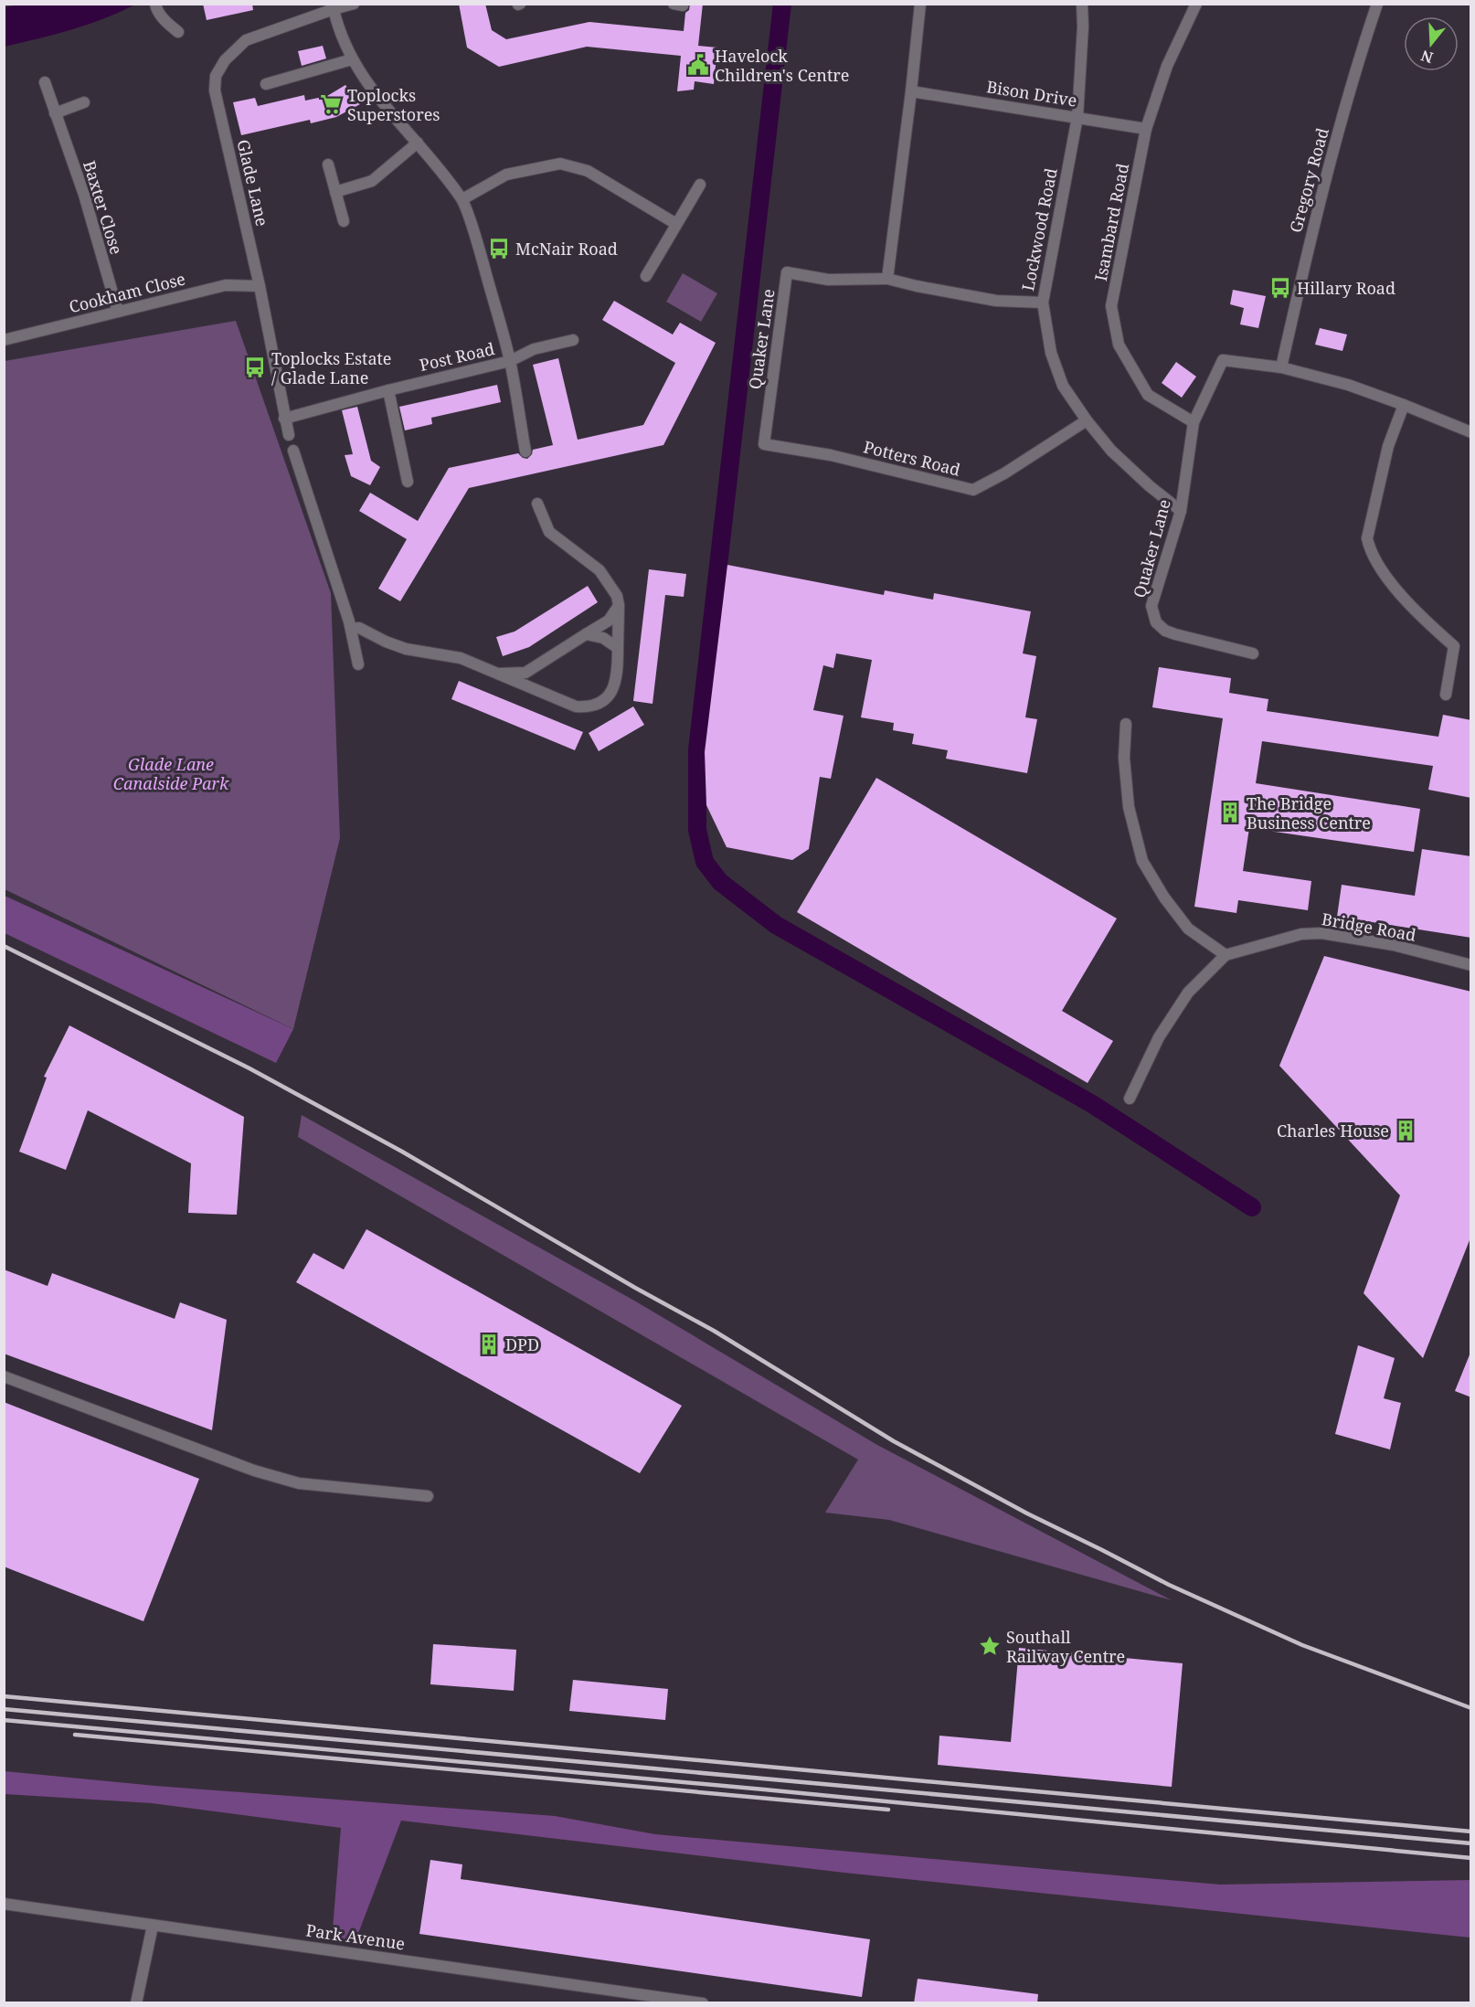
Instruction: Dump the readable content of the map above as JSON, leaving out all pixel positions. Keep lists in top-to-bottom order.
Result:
{
  "streets": {
    "street": [
      "Bison Drive",
      "Gregory Road",
      "Glade Lane",
      "Baxter Close",
      "Isambard Road",
      "Lockwood Road",
      "Cookham Close",
      "Quaker Lane",
      "Post Road",
      "Potters Road",
      "Bridge Road",
      "Park Avenue"
    ]
  },
  "crossings": [
    ["Bison Drive", "Isambard Road"],
    ["Bison Drive", "Lockwood Road"],
    ["Gregory Road", "Quaker Lane"],
    ["Glade Lane", "Cookham Close"],
    ["Glade Lane", "Post Road"],
    ["Baxter Close", "Cookham Close"],
    ["Isambard Road", "Quaker Lane"],
    ["Lockwood Road", "Quaker Lane"],
    ["Lockwood Road", "Potters Road"],
    ["Quaker Lane", "Potters Road"]
  ],
  "parks": ["Glade Lane Canalside Park"],
  "places": {
    "public building": ["Havelock Children's Centre"],
    "supermarket": ["Toplocks Superstores"],
    "bus stop": ["McNair Road", "Hillary Road", "Toplocks Estate / Glade Lane"],
    "building": ["The Bridge Business Centre", "Charles House", "DPD"],
    "place": ["Southall Railway Centre"]
  },
  "north": "bottom"
}
